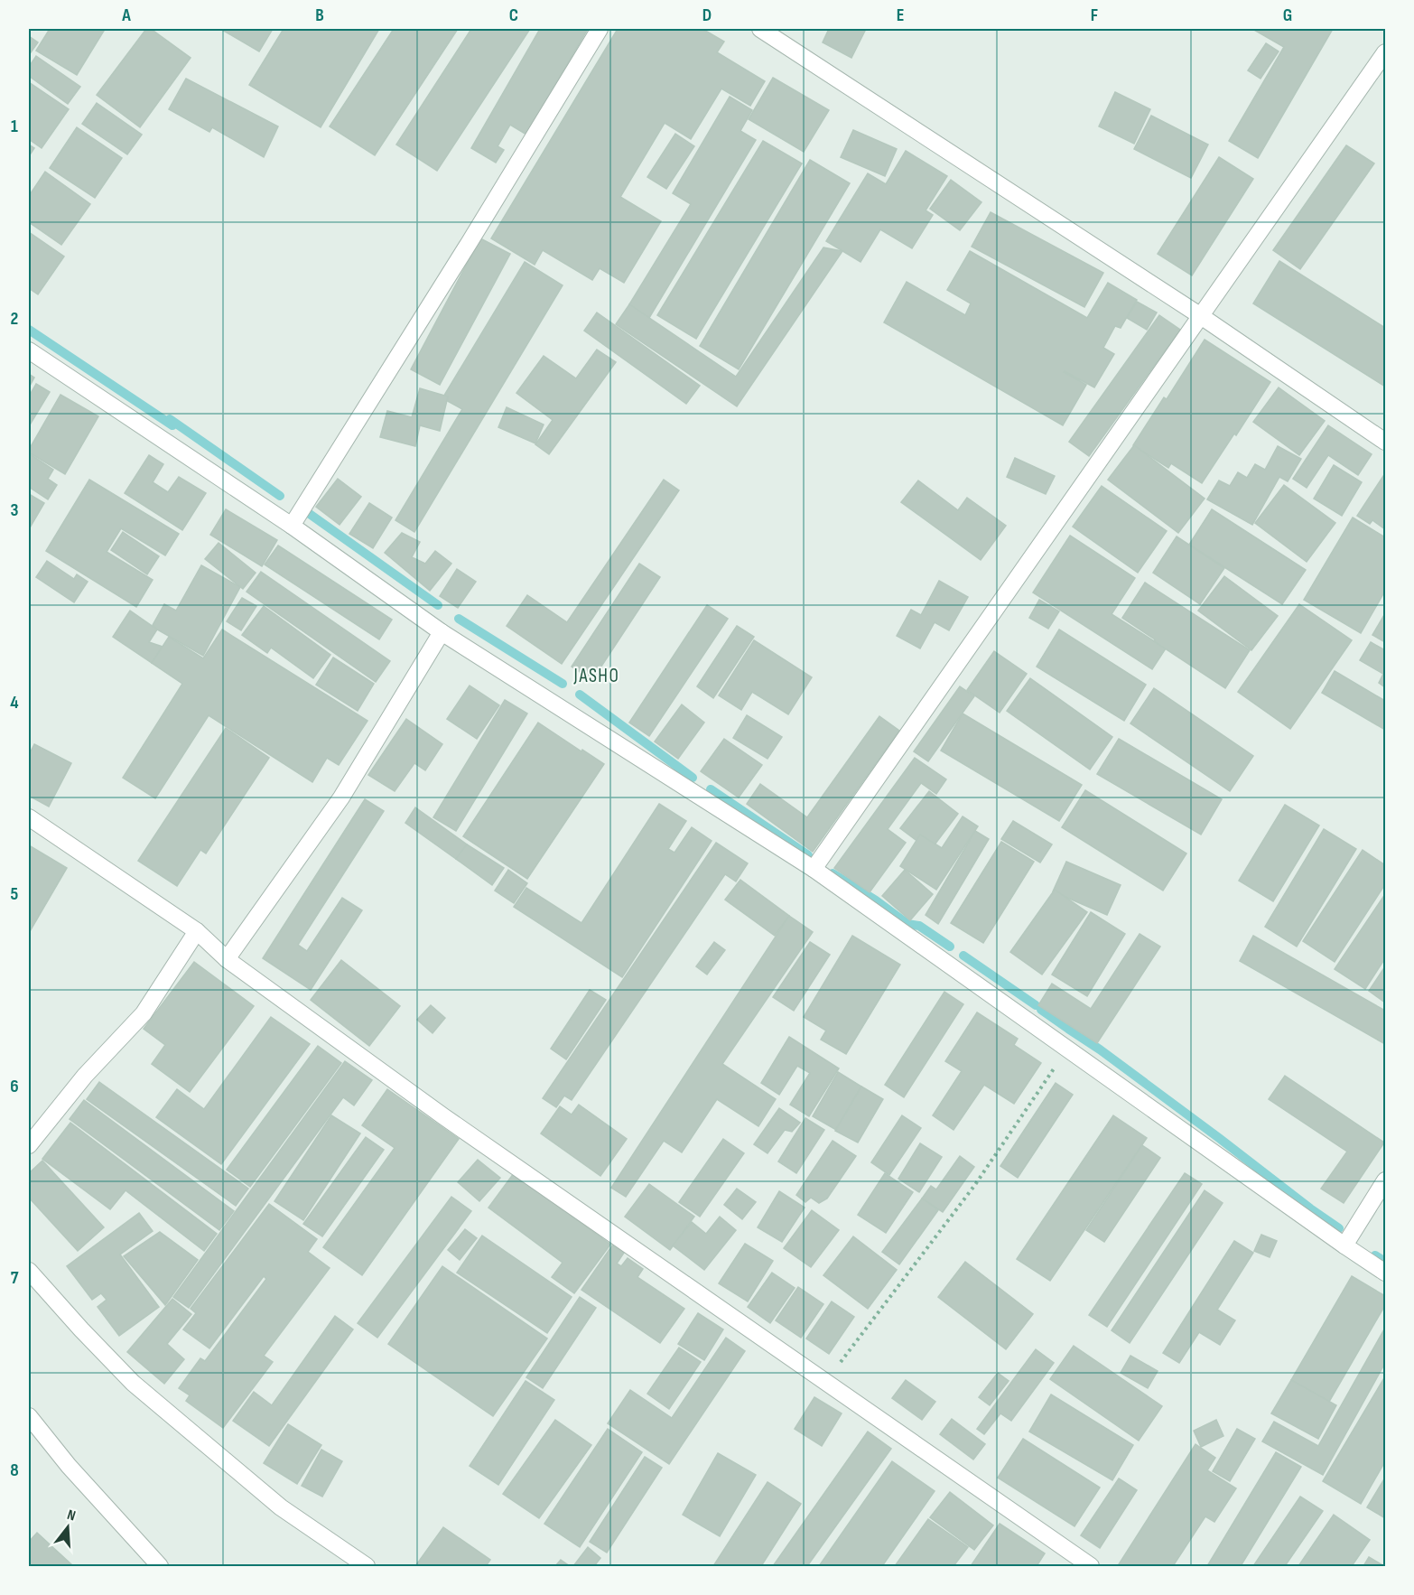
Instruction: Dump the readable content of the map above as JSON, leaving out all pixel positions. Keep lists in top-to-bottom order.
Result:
{
  "districts": ["JASHO"],
  "north": "top",
  "grid": {
    "columns": [
      "A",
      "B",
      "C",
      "D",
      "E",
      "F",
      "G"
    ],
    "rows": [
      "1",
      "2",
      "3",
      "4",
      "5",
      "6",
      "7",
      "8"
    ]
  }
}
